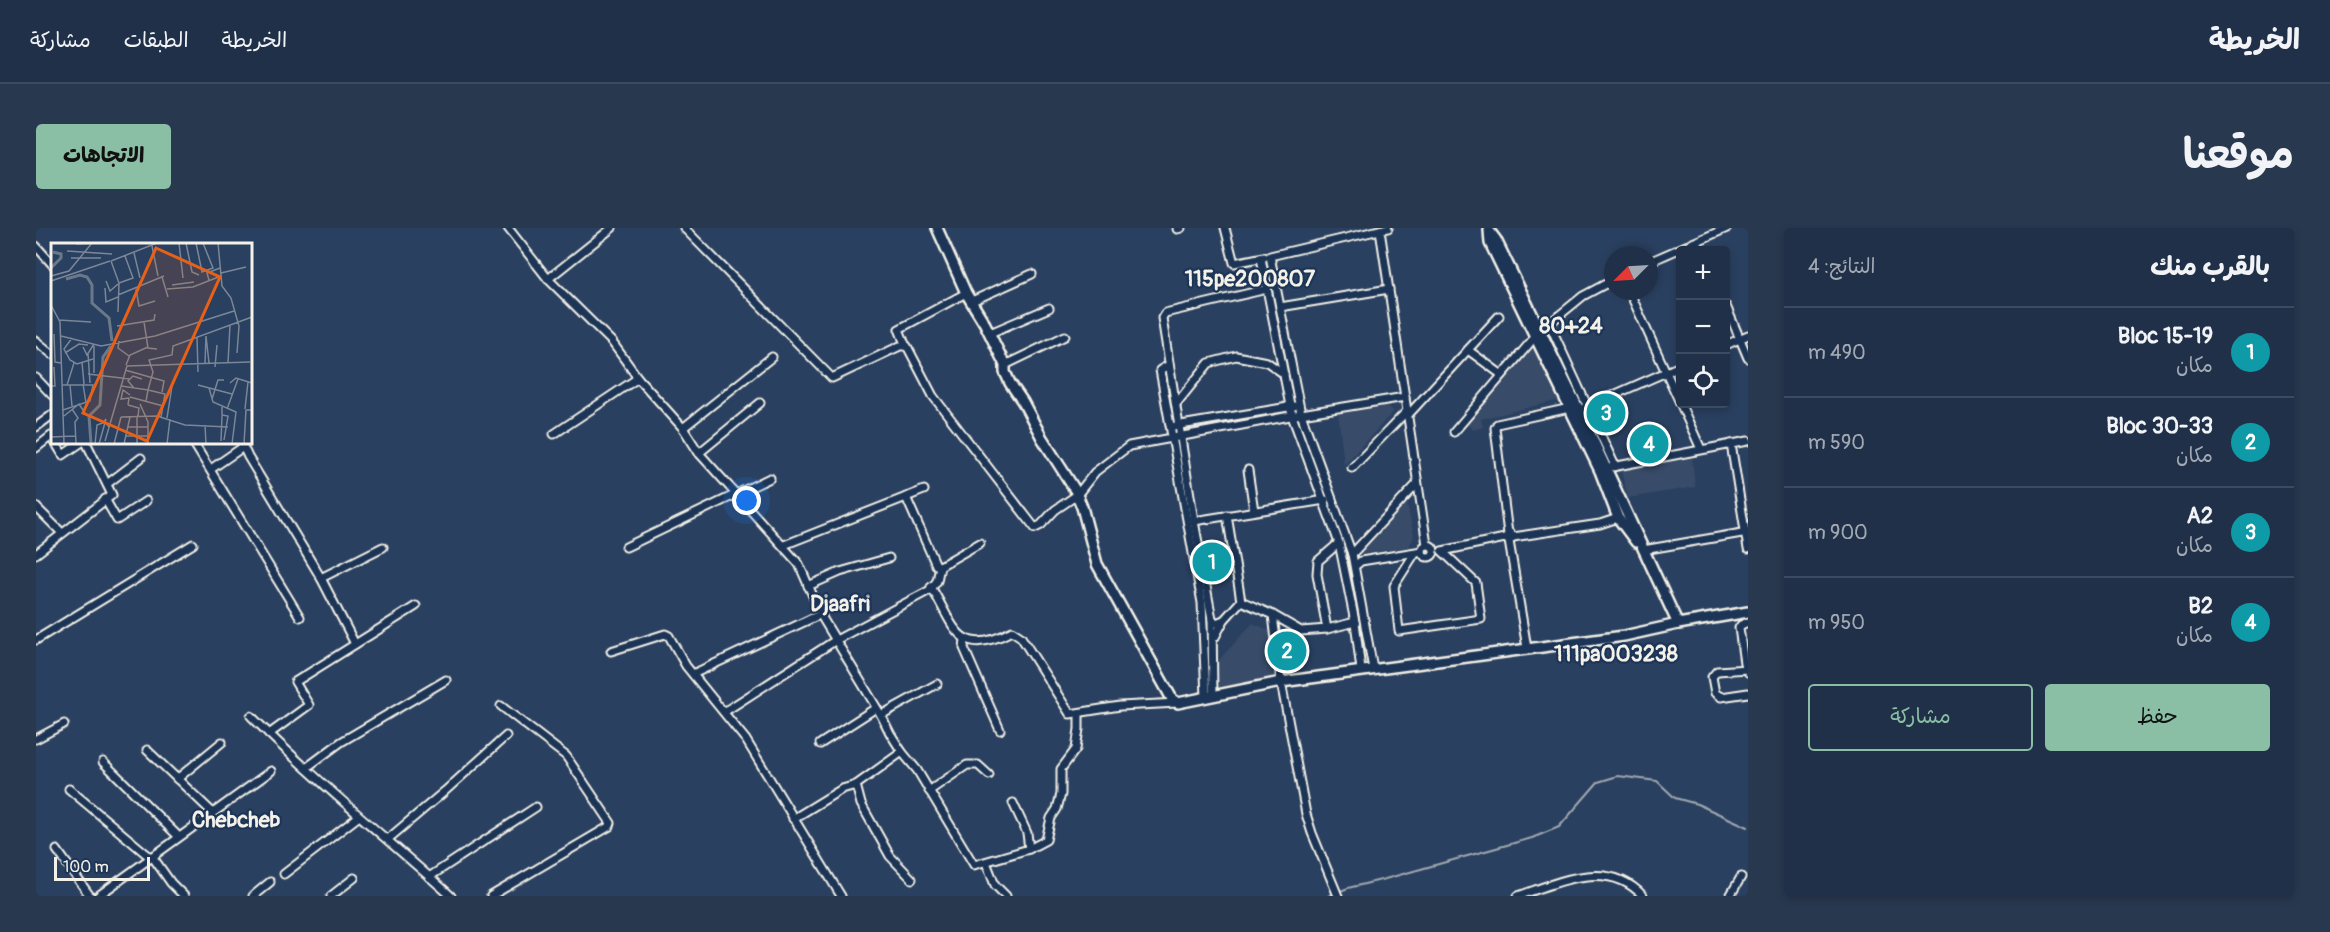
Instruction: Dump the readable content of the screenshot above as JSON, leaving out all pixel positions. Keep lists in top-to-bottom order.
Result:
{
  "districts": [
    "115pe200807",
    "80+24",
    "Djaafri",
    "111pa003238",
    "Chebcheb"
  ],
  "scale_bar": "100 m",
  "north": "bottom left",
  "page": {
    "header": "الخريطة",
    "nav": ["الخريطة", "الطبقات", "مشاركة"],
    "title": "موقعنا",
    "buttons": [
      "الاتجاهات",
      ["حفظ", "مشاركة"]
    ],
    "heading": ["بالقرب منك", "النتائج: 4"],
    "map_buttons": ["+", "−"],
    "list": [
      {
        "mark": "1",
        "name": "Bloc 15-19",
        "note": "مكان",
        "value": "490 m"
      },
      {
        "mark": "2",
        "name": "Bloc 30-33",
        "note": "مكان",
        "value": "590 m"
      },
      {
        "mark": "3",
        "name": "A2",
        "note": "مكان",
        "value": "900 m"
      },
      {
        "mark": "4",
        "name": "B2",
        "note": "مكان",
        "value": "950 m"
      }
    ],
    "pins": [
      "3",
      "4",
      "1",
      "2"
    ],
    "scale": "100 m"
  }
}
